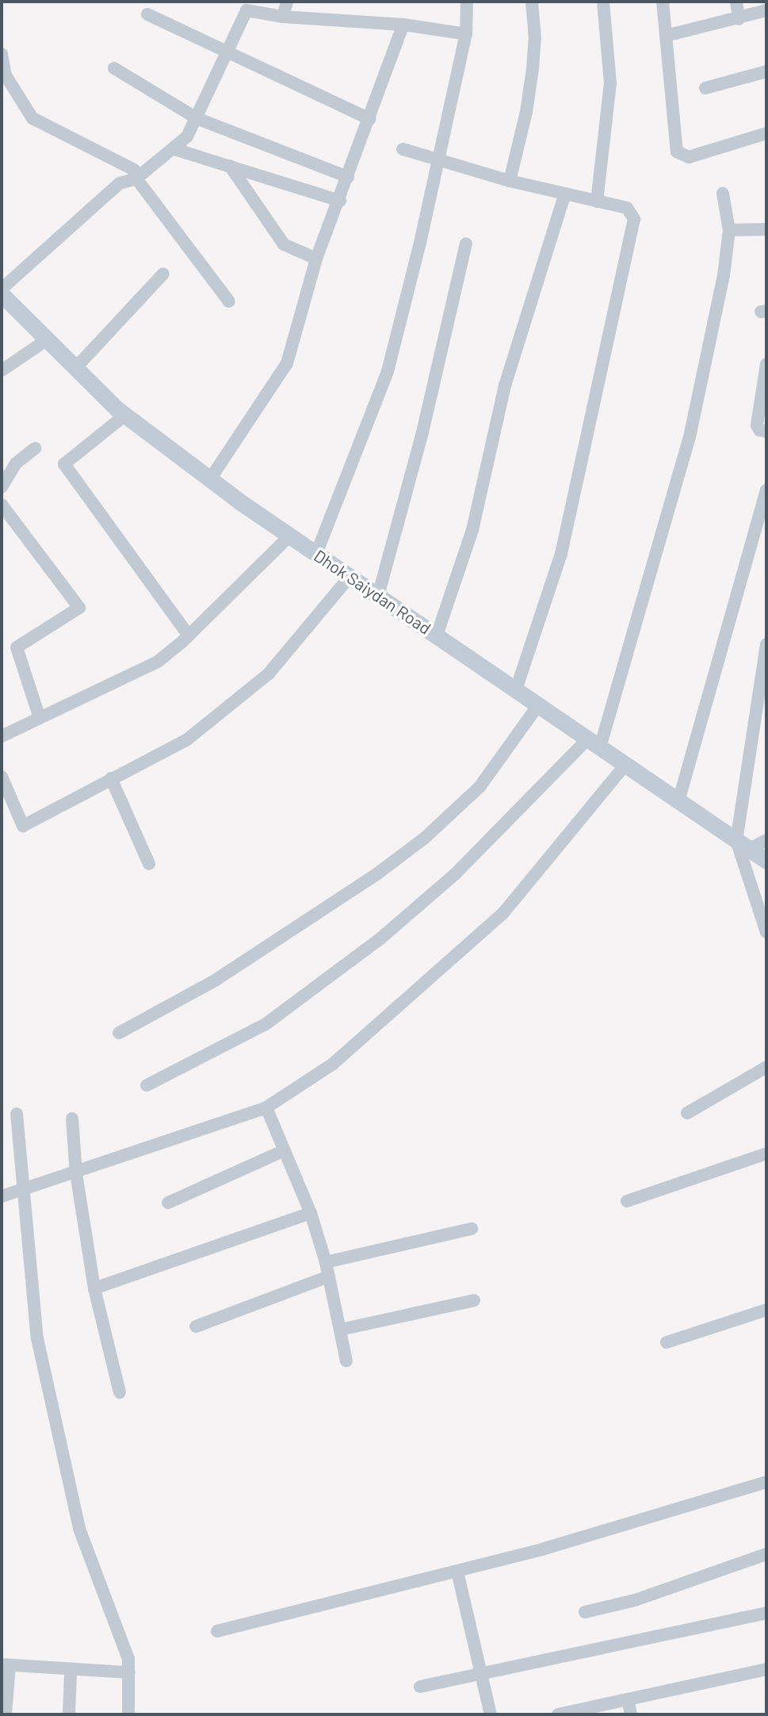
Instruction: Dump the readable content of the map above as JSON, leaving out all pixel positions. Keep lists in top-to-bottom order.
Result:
{
  "streets": {
    "main road": ["Dhok Saiydan Road"]
  }
}
